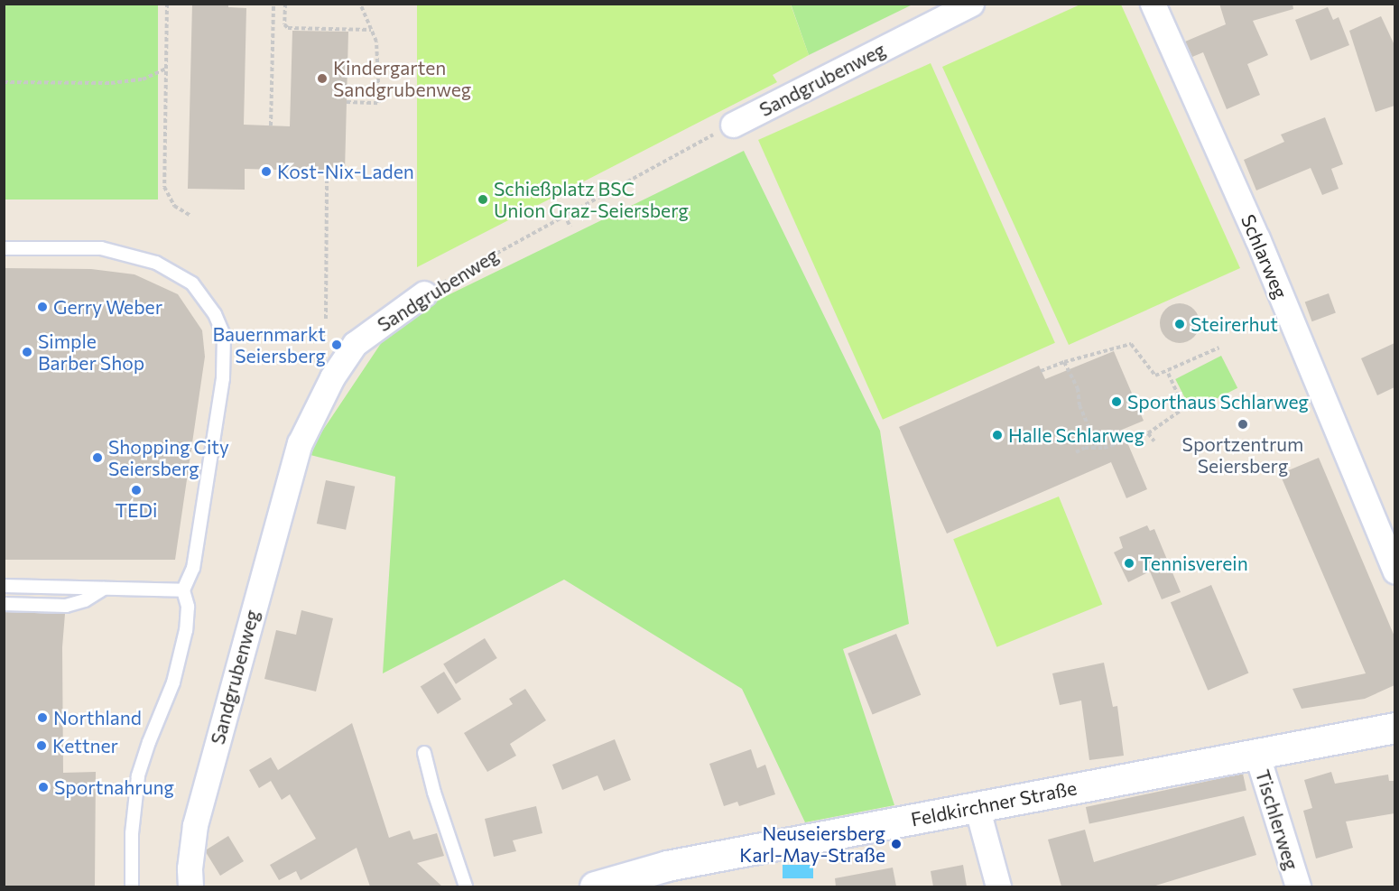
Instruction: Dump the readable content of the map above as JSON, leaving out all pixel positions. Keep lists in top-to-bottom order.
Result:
{
  "streets": {
    "street": [
      "Sandgrubenweg",
      "Schlarweg",
      "Feldkirchner Straße",
      "Tischlerweg"
    ]
  },
  "crossings": [
    ["Feldkirchner Straße", "Tischlerweg"]
  ],
  "places": [
    "Kindergarten Sandgrubenweg",
    "Kost-Nix-Laden",
    "Schießplatz BSC Union Graz-Seiersberg",
    "Gerry Weber",
    "Steirerhut",
    "Bauernmarkt Seiersberg",
    "Simple Barber Shop",
    "Sporthaus Schlarweg",
    "Sportzentrum Seiersberg",
    "Halle Schlarweg",
    "Shopping City Seiersberg",
    "TEDi",
    "Tennisverein",
    "Northland",
    "Kettner",
    "Sportnahrung",
    "Neuseiersberg Karl-May-Straße"
  ]
}
